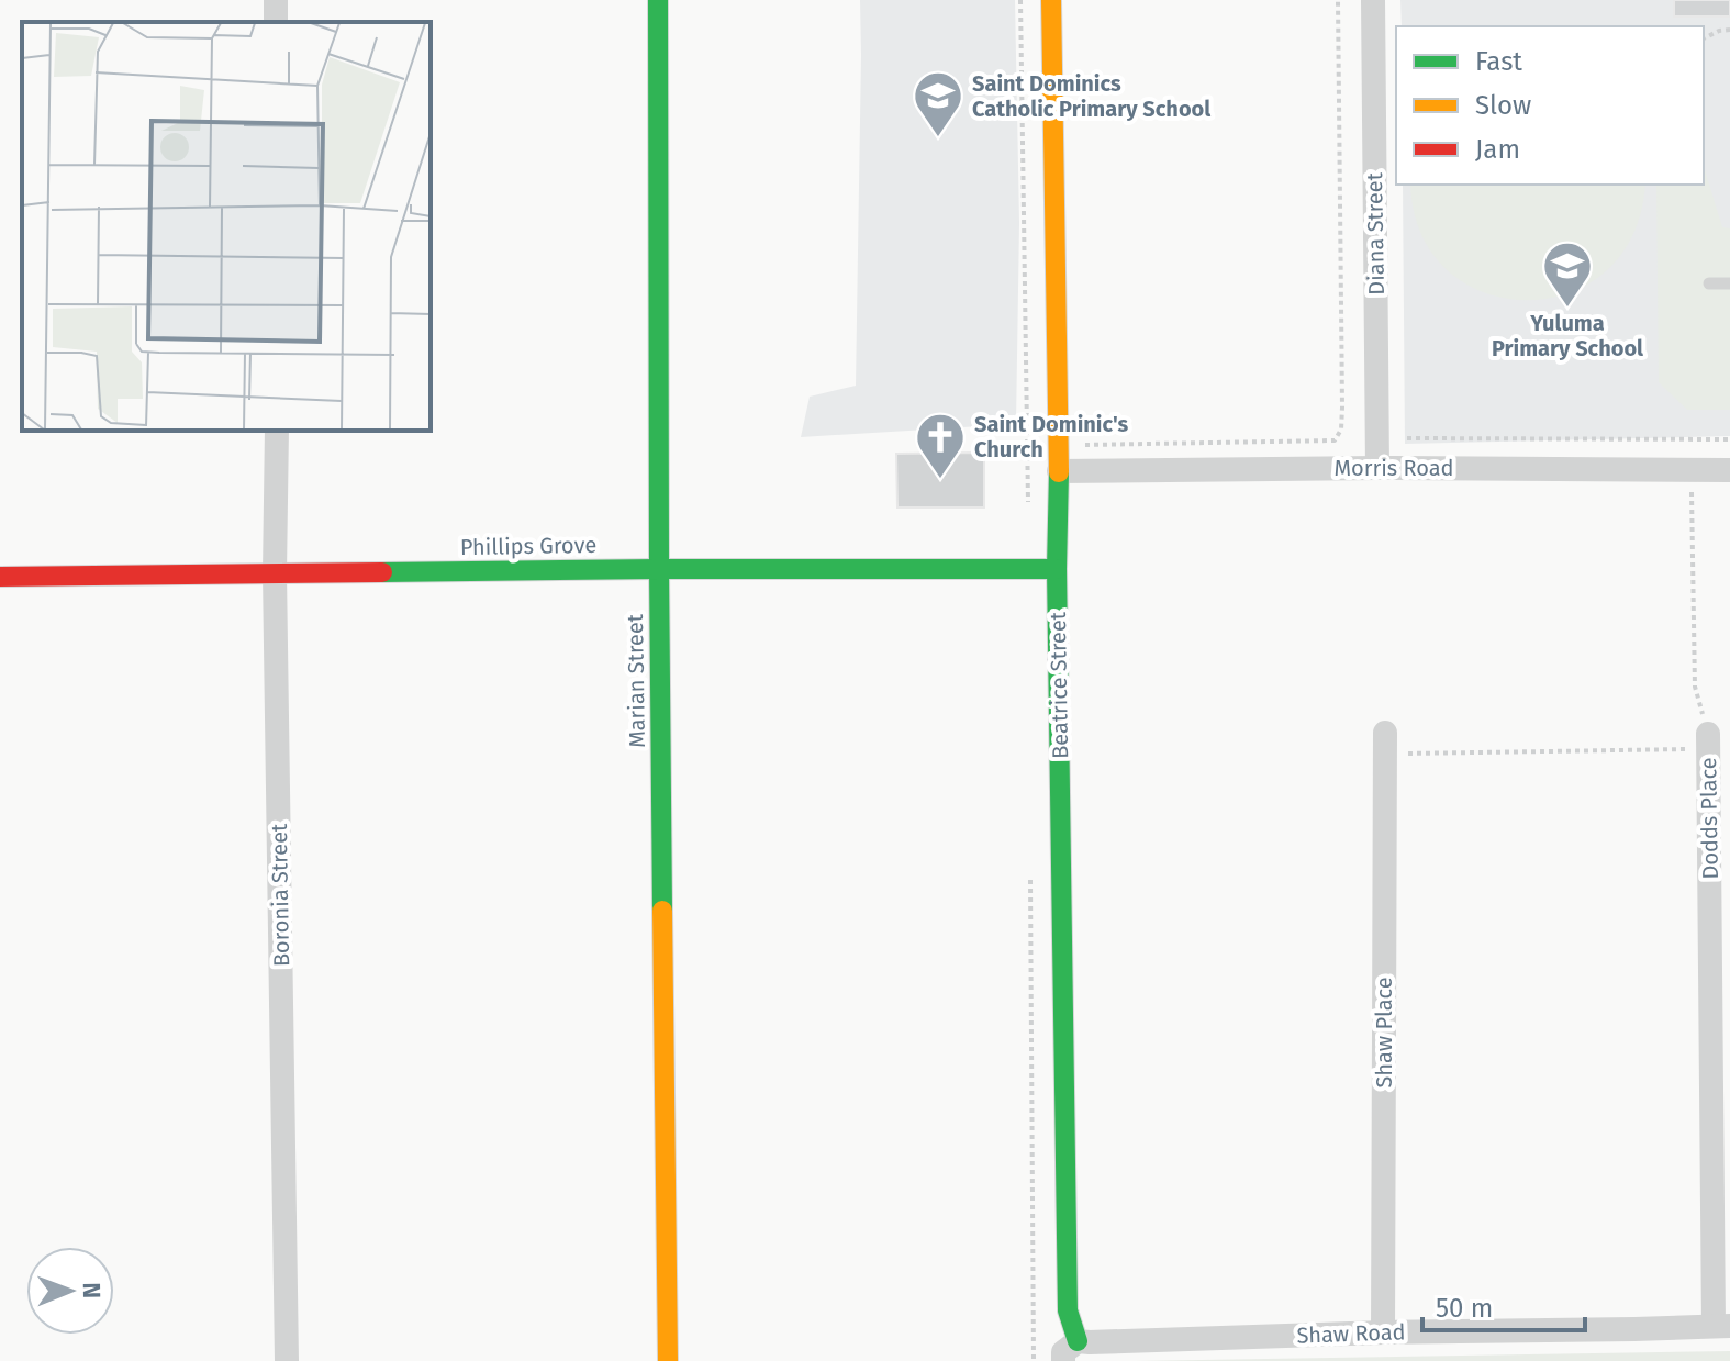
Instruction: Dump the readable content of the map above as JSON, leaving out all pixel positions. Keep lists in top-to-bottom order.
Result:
{
  "streets": {
    "street": [
      "Diana Street",
      "Morris Road",
      "Phillips Grove",
      "Marian Street",
      "Beatrice Street",
      "Dodds Place",
      "Boronia Street",
      "Shaw Place",
      "Shaw Road"
    ]
  },
  "crossings": [
    ["Diana Street", "Morris Road"],
    ["Morris Road", "Beatrice Street"],
    ["Phillips Grove", "Marian Street"],
    ["Phillips Grove", "Beatrice Street"],
    ["Phillips Grove", "Boronia Street"],
    ["Beatrice Street", "Shaw Road"],
    ["Dodds Place", "Shaw Road"],
    ["Shaw Place", "Shaw Road"]
  ],
  "places": {
    "school or university": ["Saint Dominics Catholic Primary School", "Yuluma Primary School"],
    "church": ["Saint Dominic's Church"]
  },
  "legend": ["Fast", "Slow", "Jam"],
  "scale_bar": "50 m",
  "north": "right"
}
